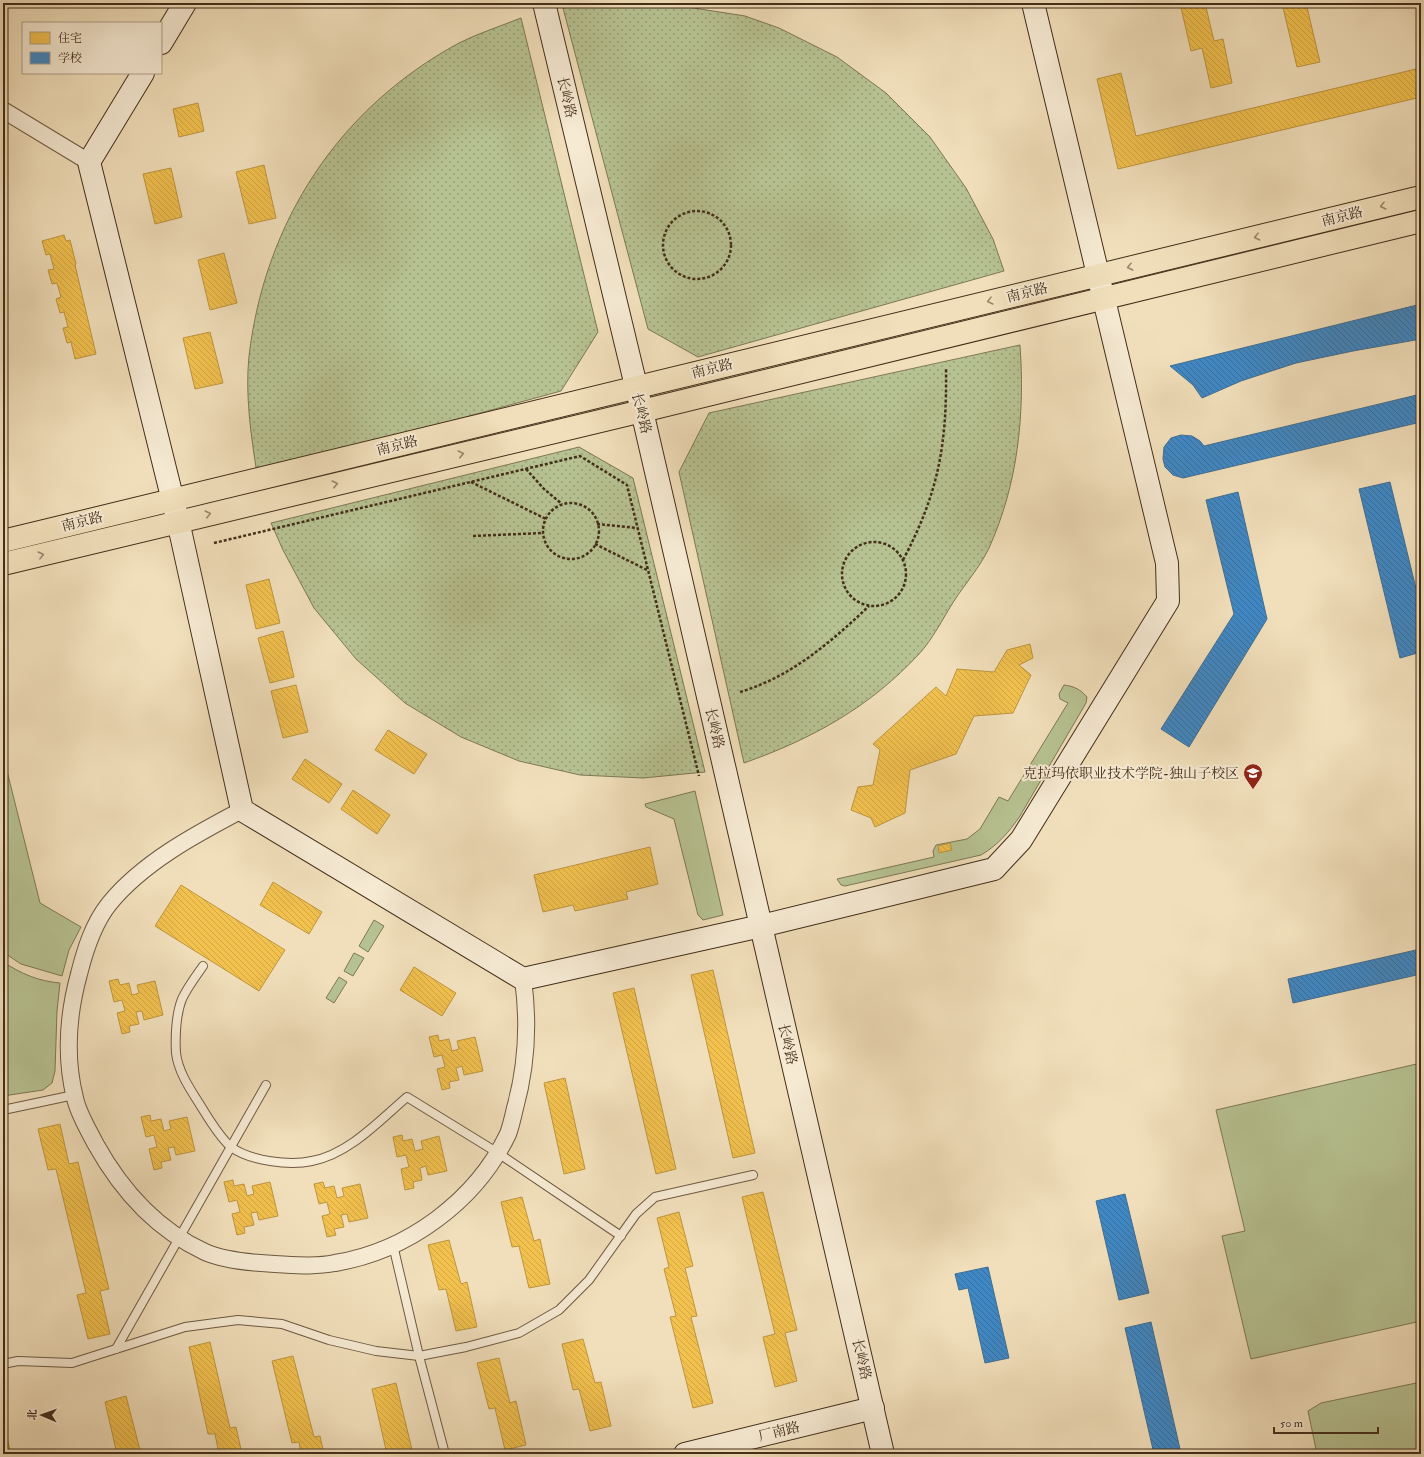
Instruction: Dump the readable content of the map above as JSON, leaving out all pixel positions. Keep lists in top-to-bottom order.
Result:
{
  "streets": {
    "main road": ["南京路"],
    "street": ["长岭路", "厂南路"]
  },
  "crossings": [
    ["长岭路", "南京路"],
    ["长岭路", "厂南路"]
  ],
  "places": {
    "school or university": ["克拉玛依职业技术学院-独山子校区"]
  },
  "legend": ["住宅", "学校"],
  "scale_bar": "50 m",
  "north": "left"
}
